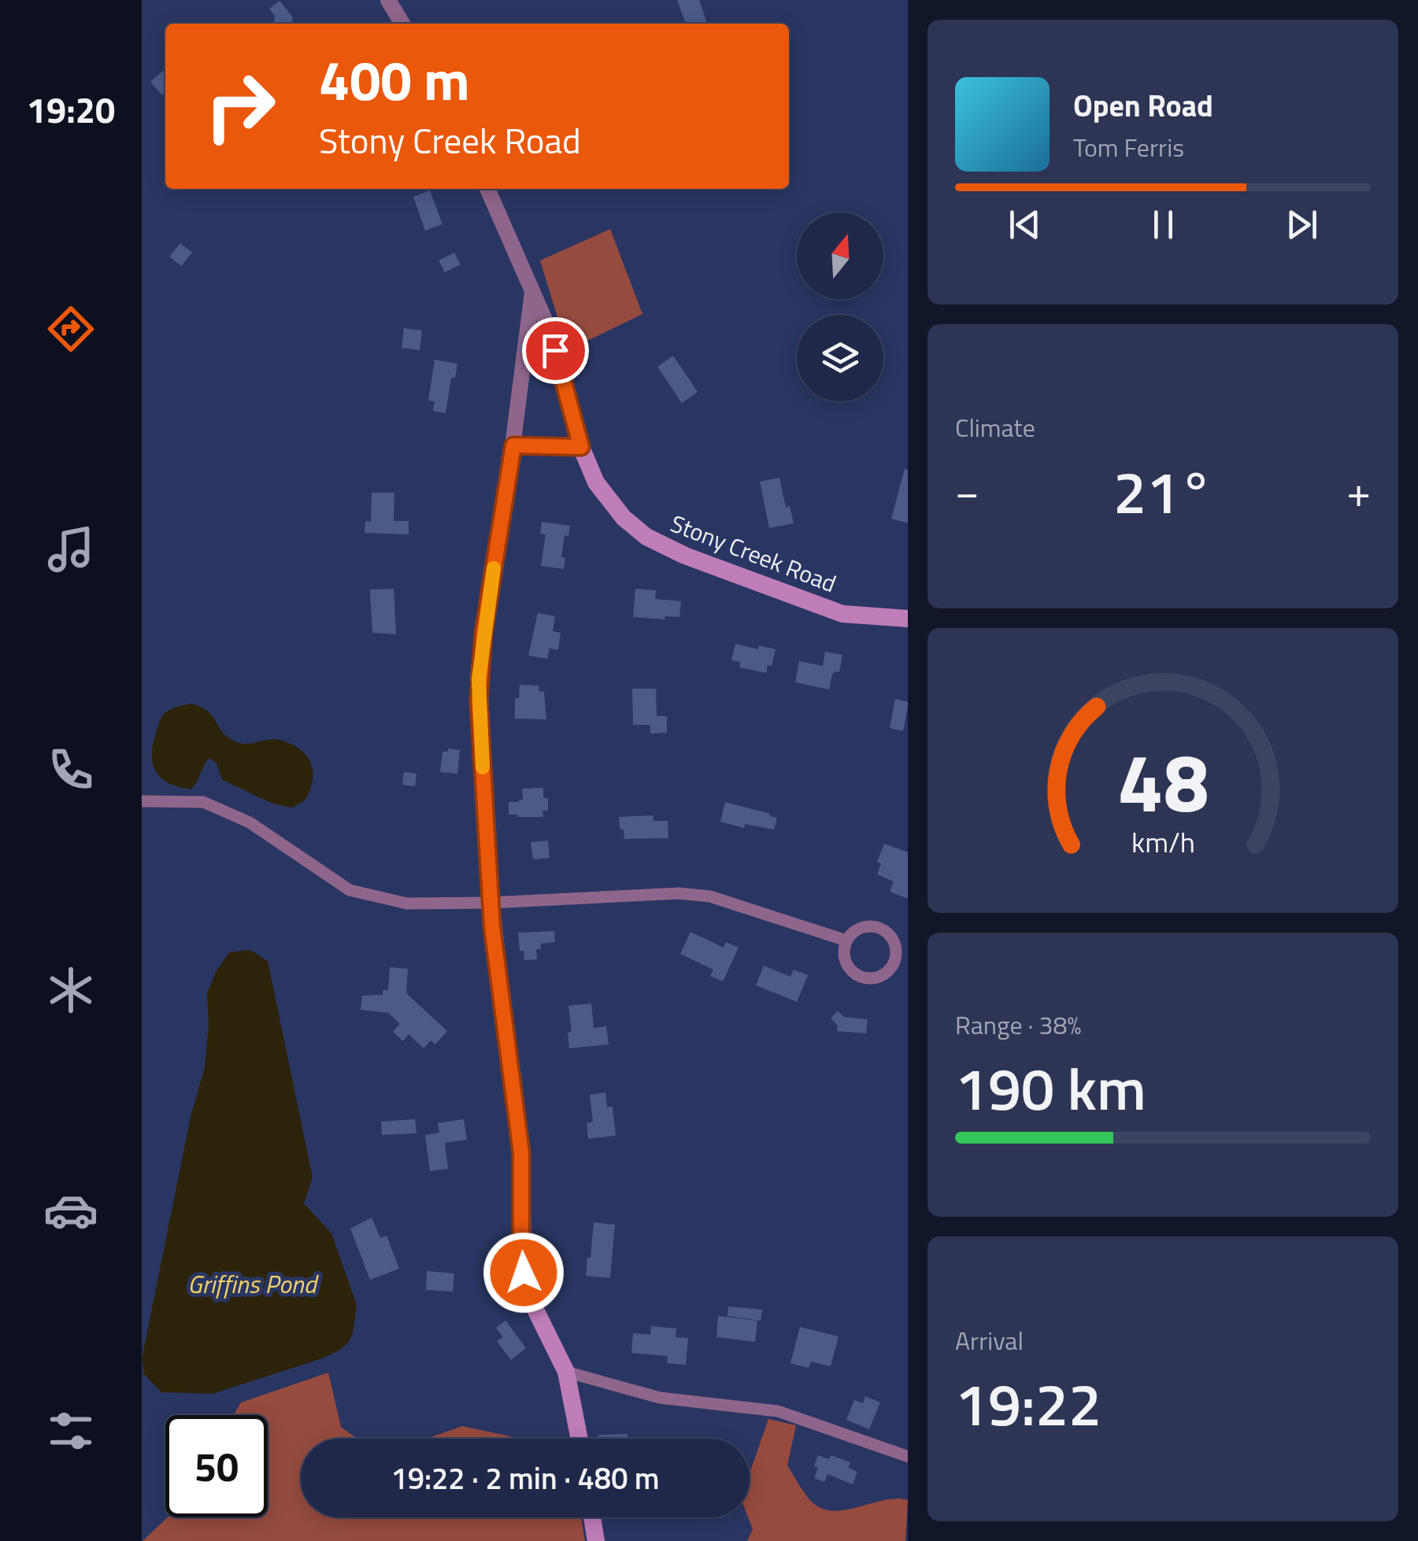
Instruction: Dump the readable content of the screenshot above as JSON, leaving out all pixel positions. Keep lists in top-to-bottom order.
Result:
{
  "streets": {
    "main road": ["Stony Creek Road"]
  },
  "water": ["Griffins Pond"],
  "north": "top",
  "page": {
    "tabs": "19:20",
    "turn": ["400 m", "Stony Creek Road"],
    "song": ["Open Road", "Tom Ferris"],
    "tile": [
      "Climate",
      ["Range · 38%", "190 km"],
      ["Arrival", "19:22"]
    ],
    "heat": ["−", "21°", "+"],
    "limit": "50",
    "trip": "19:22 · 2 min · 480 m",
    "gauge": ["48", "km/h"]
  }
}
